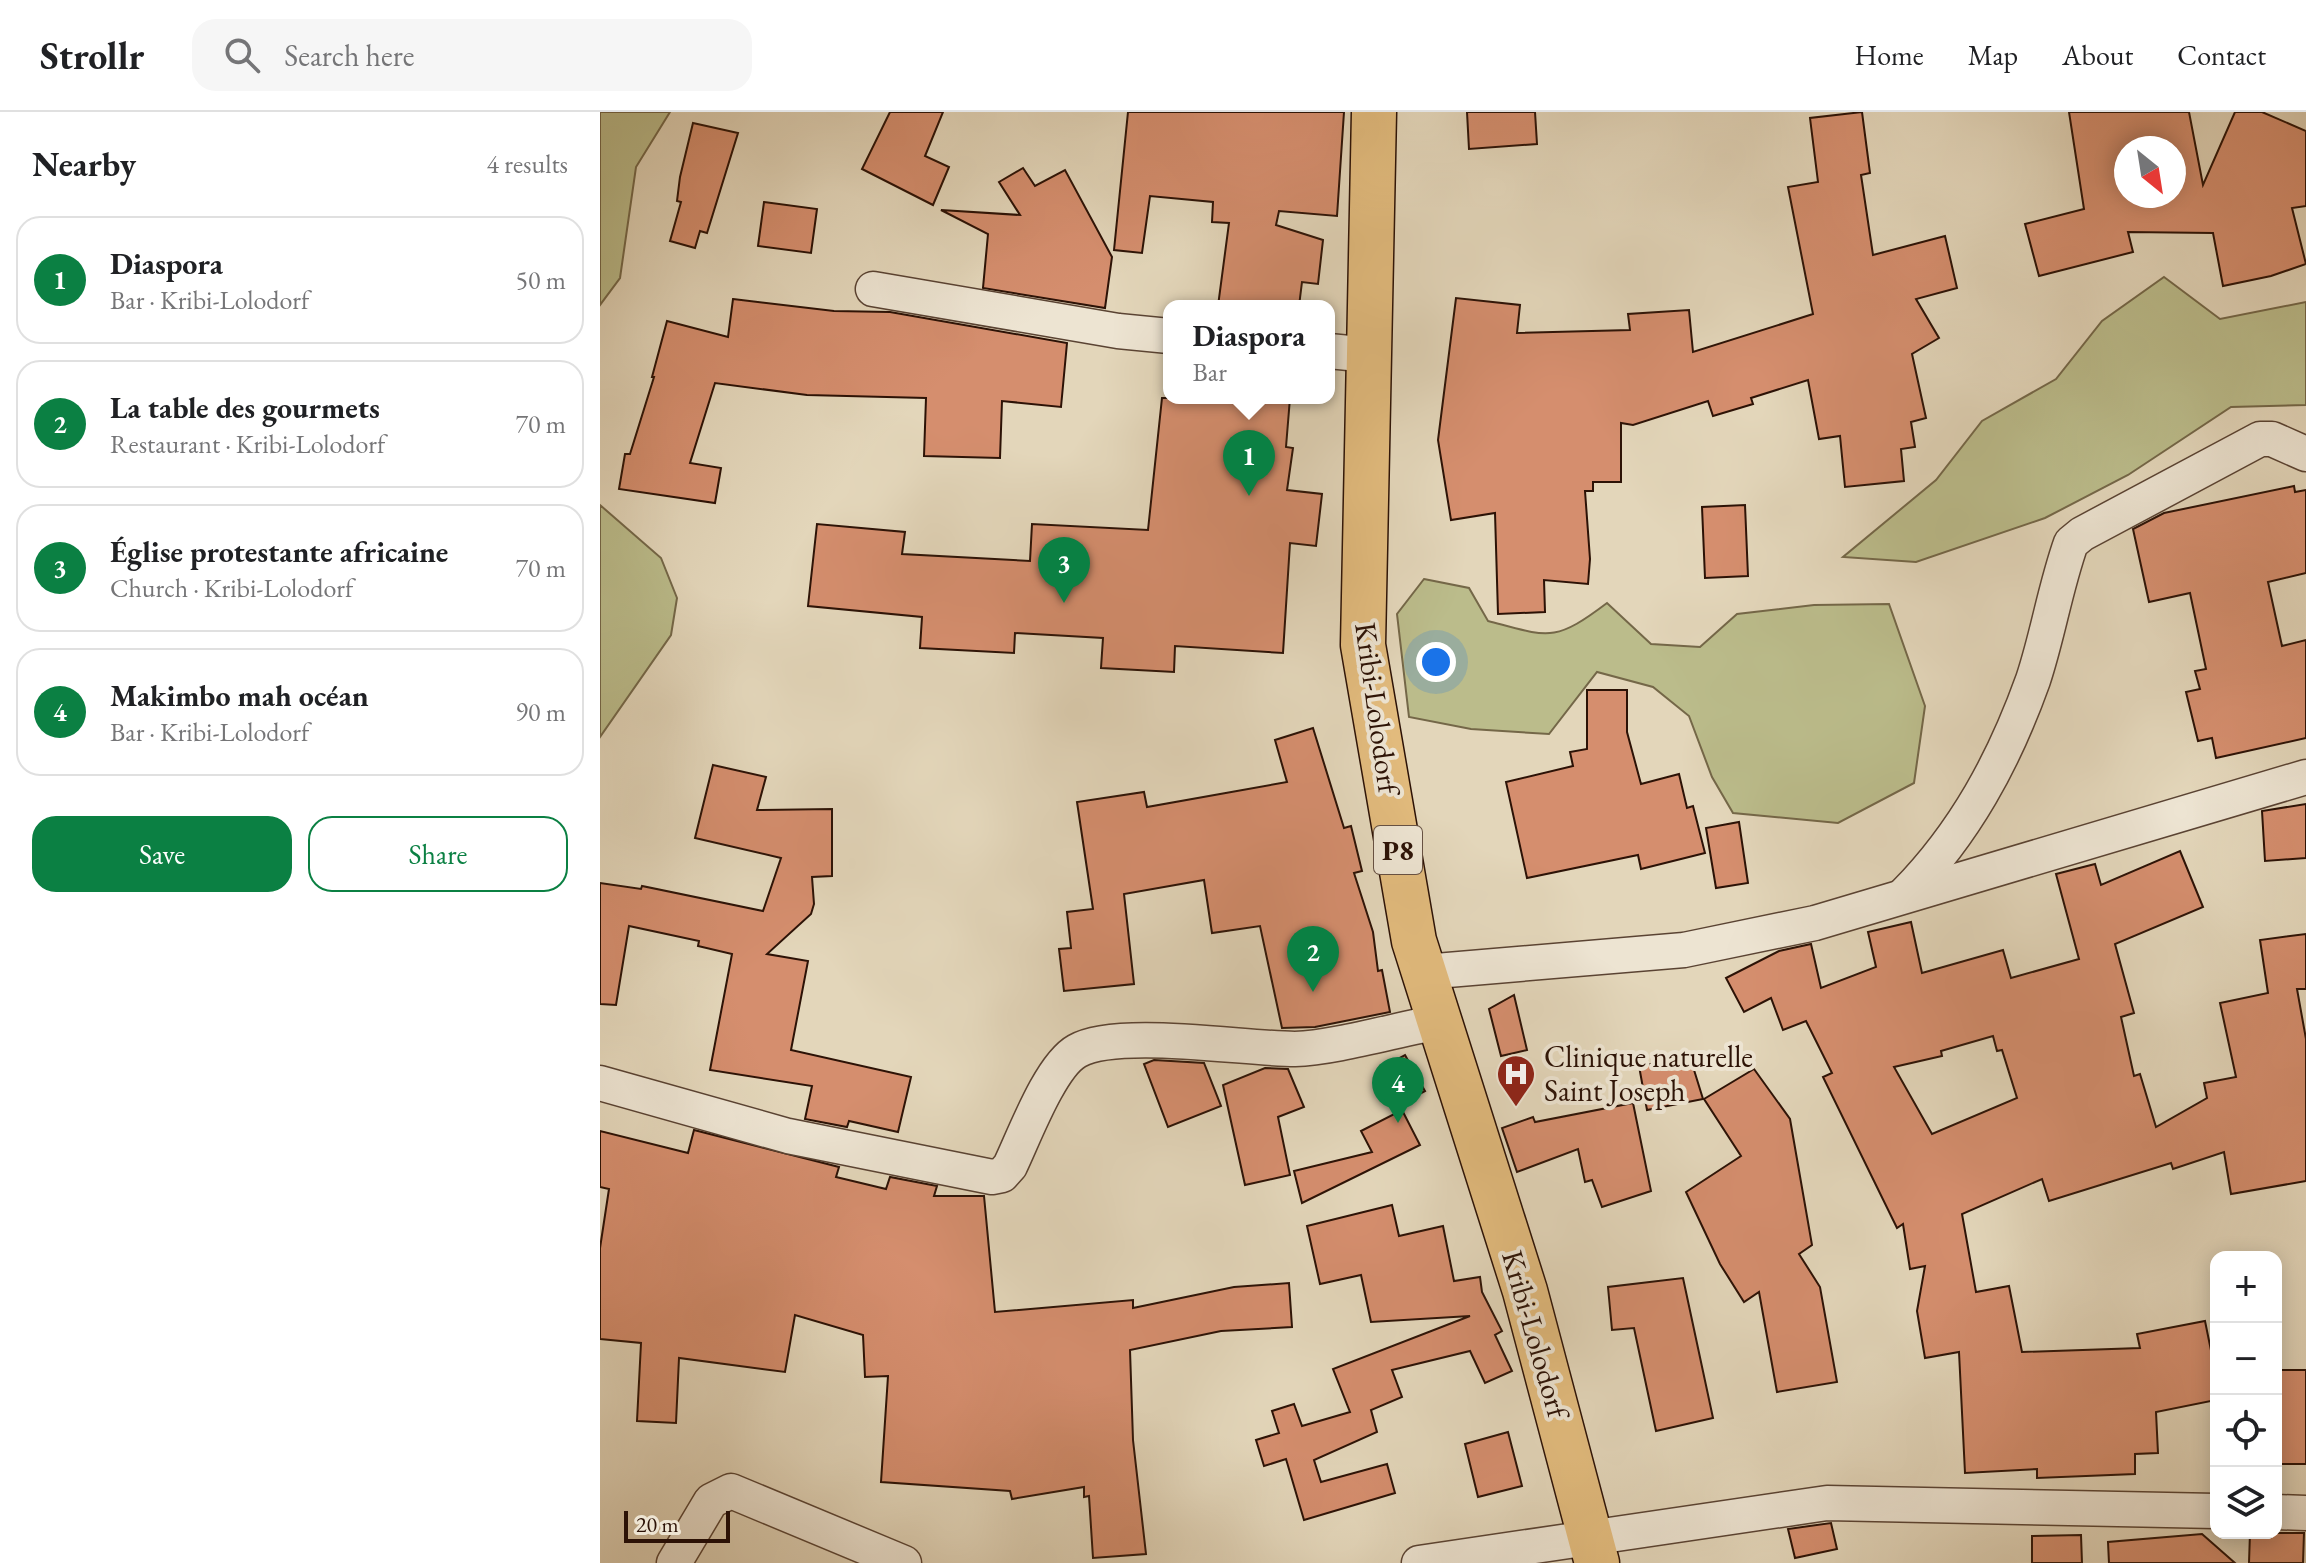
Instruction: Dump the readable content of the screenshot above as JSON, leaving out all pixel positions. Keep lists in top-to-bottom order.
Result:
{
  "streets": {
    "main road": ["Kribi-Lolodorf", "P8"]
  },
  "places": {
    "hospital": ["Clinique naturelle Saint Joseph"]
  },
  "scale_bar": "20 m",
  "north": "bottom right",
  "page": {
    "header": "Strollr",
    "search": "Search here",
    "nav": [
      "Home",
      "Map",
      "About",
      "Contact"
    ],
    "heading": ["Nearby", "4 results"],
    "list": [
      {
        "mark": "1",
        "name": "Diaspora",
        "note": "Bar · Kribi-Lolodorf",
        "value": "50 m"
      },
      {
        "mark": "2",
        "name": "La table des gourmets",
        "note": "Restaurant · Kribi-Lolodorf",
        "value": "70 m"
      },
      {
        "mark": "3",
        "name": "Église protestante africaine",
        "note": "Church · Kribi-Lolodorf",
        "value": "70 m"
      },
      {
        "mark": "4",
        "name": "Makimbo mah océan",
        "note": "Bar · Kribi-Lolodorf",
        "value": "90 m"
      }
    ],
    "popup": ["Diaspora", "Bar"],
    "pins": [
      "1",
      "3",
      "2",
      "4"
    ],
    "buttons": ["Save", "Share"],
    "map_buttons": ["+", "−"],
    "scale": "20 m"
  }
}
